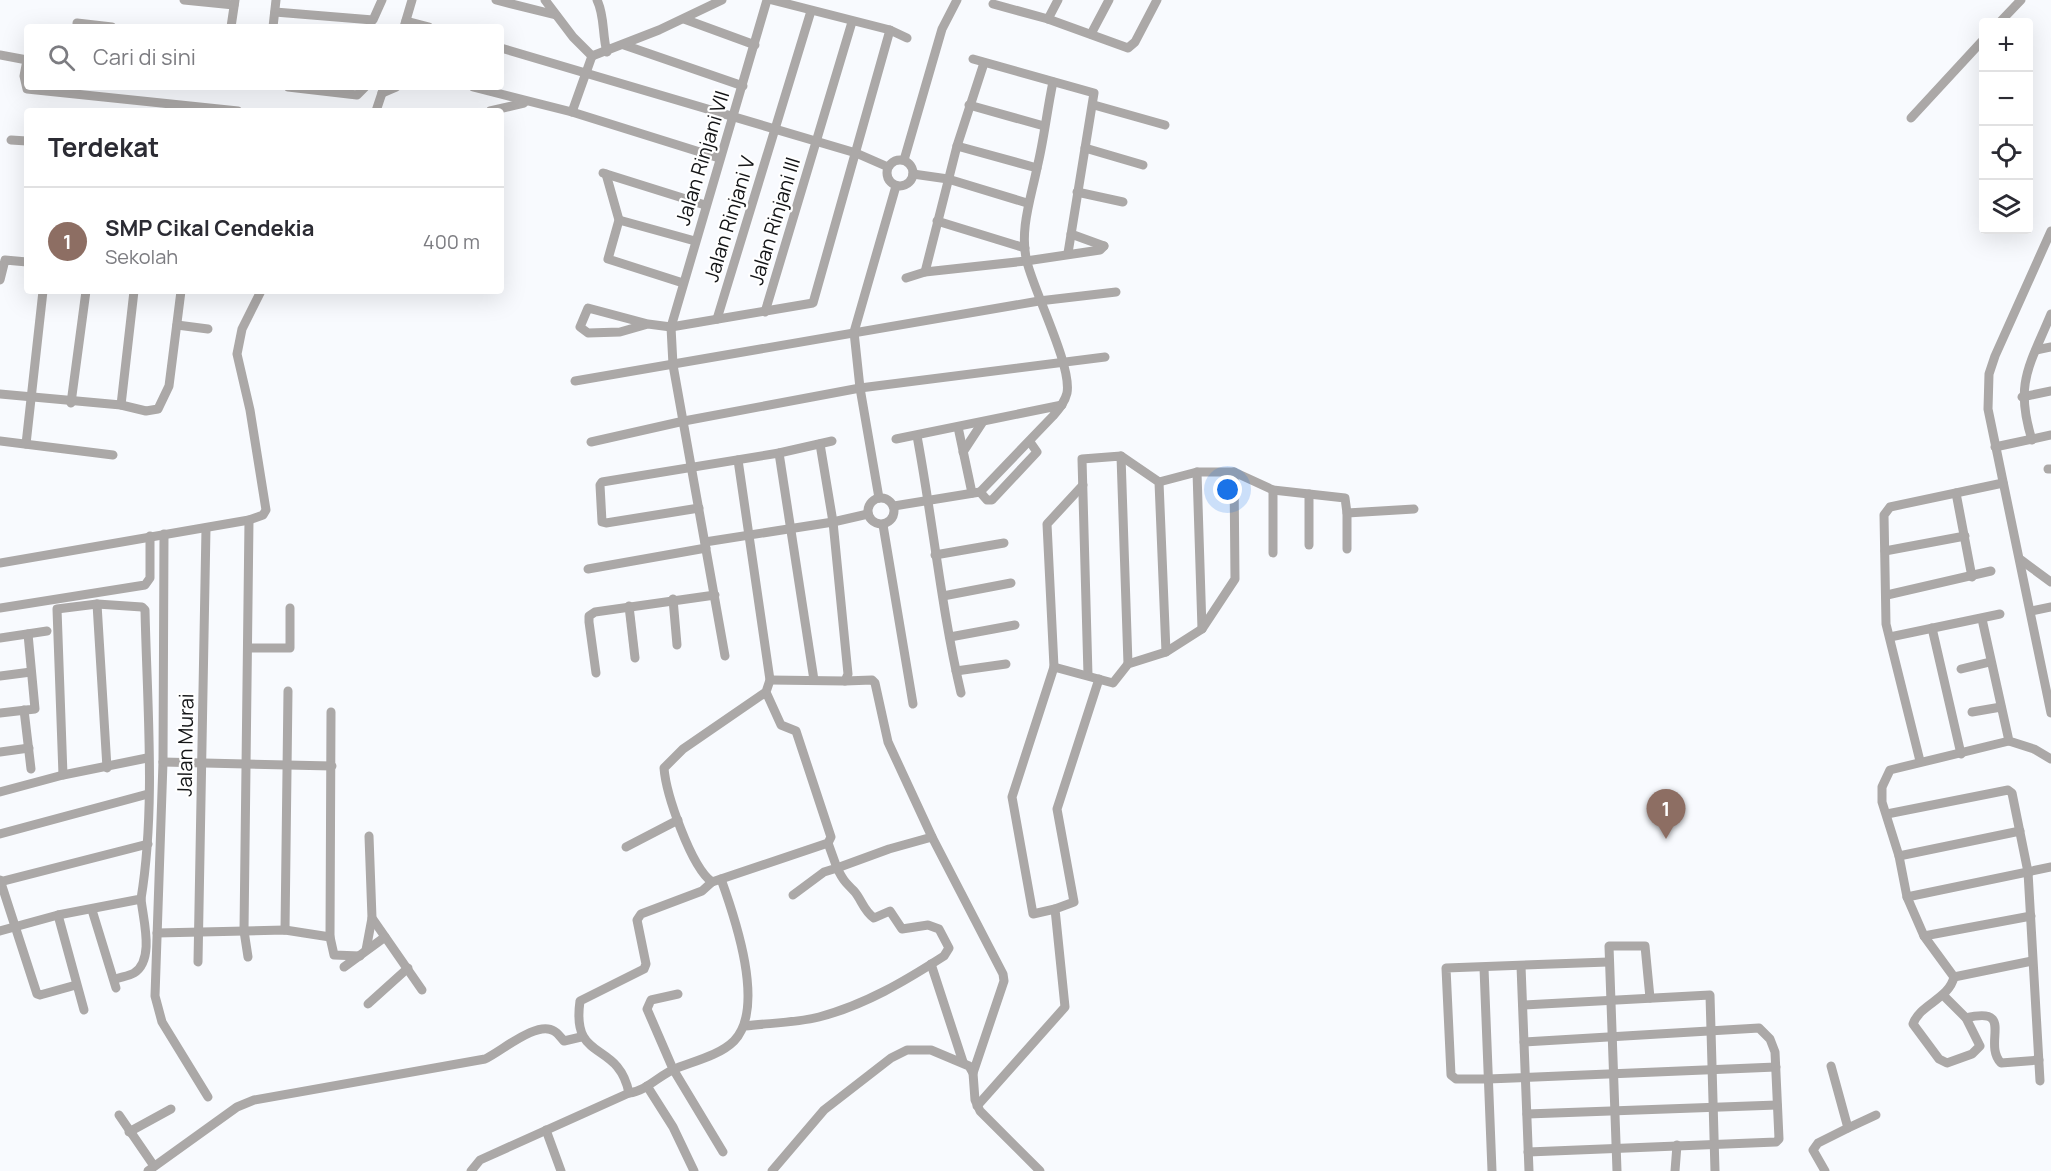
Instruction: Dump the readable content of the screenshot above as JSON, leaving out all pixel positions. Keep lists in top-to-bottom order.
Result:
{
  "streets": {
    "street": [
      "Jalan Rinjani VII",
      "Jalan Rinjani V",
      "Jalan Rinjani III",
      "Jalan Murai"
    ]
  },
  "page": {
    "map_buttons": ["+", "−"],
    "search": "Cari di sini",
    "heading": "Terdekat",
    "list": [
      {
        "mark": "1",
        "name": "SMP Cikal Cendekia",
        "note": "Sekolah",
        "value": "400 m"
      }
    ],
    "pins": "1"
  }
}
